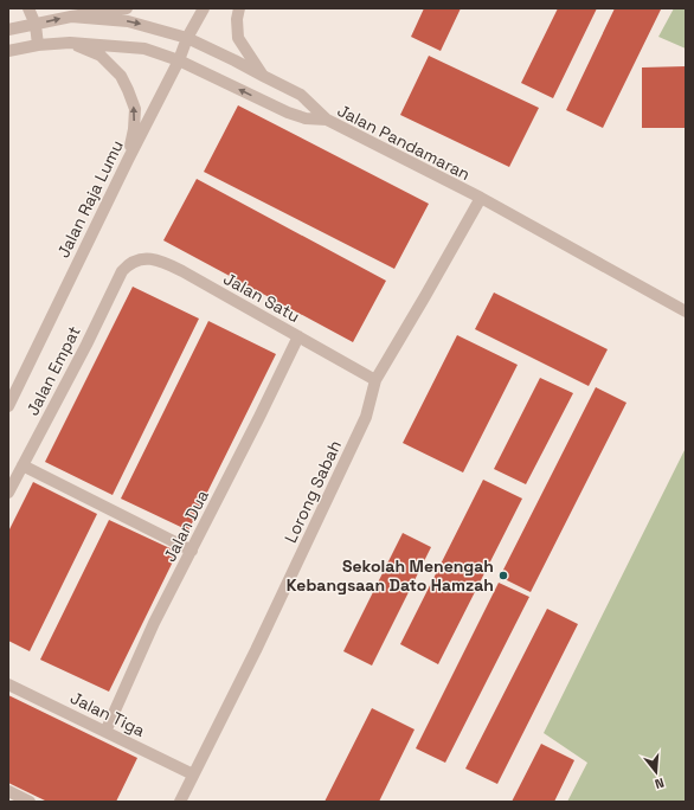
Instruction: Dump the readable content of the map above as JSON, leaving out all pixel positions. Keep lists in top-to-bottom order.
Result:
{
  "streets": {
    "street": [
      "Jalan Pandamaran",
      "Jalan Raja Lumu",
      "Jalan Satu",
      "Jalan Empat",
      "Lorong Sabah",
      "Jalan Dua",
      "Jalan Tiga"
    ]
  },
  "crossings": [
    ["Jalan Pandamaran", "Jalan Raja Lumu"],
    ["Jalan Pandamaran", "Lorong Sabah"],
    ["Jalan Satu", "Jalan Empat"],
    ["Jalan Satu", "Lorong Sabah"],
    ["Jalan Satu", "Jalan Dua"],
    ["Lorong Sabah", "Jalan Tiga"],
    ["Jalan Dua", "Jalan Tiga"]
  ],
  "places": ["Sekolah Menengah Kebangsaan Dato Hamzah"],
  "north": "bottom"
}
